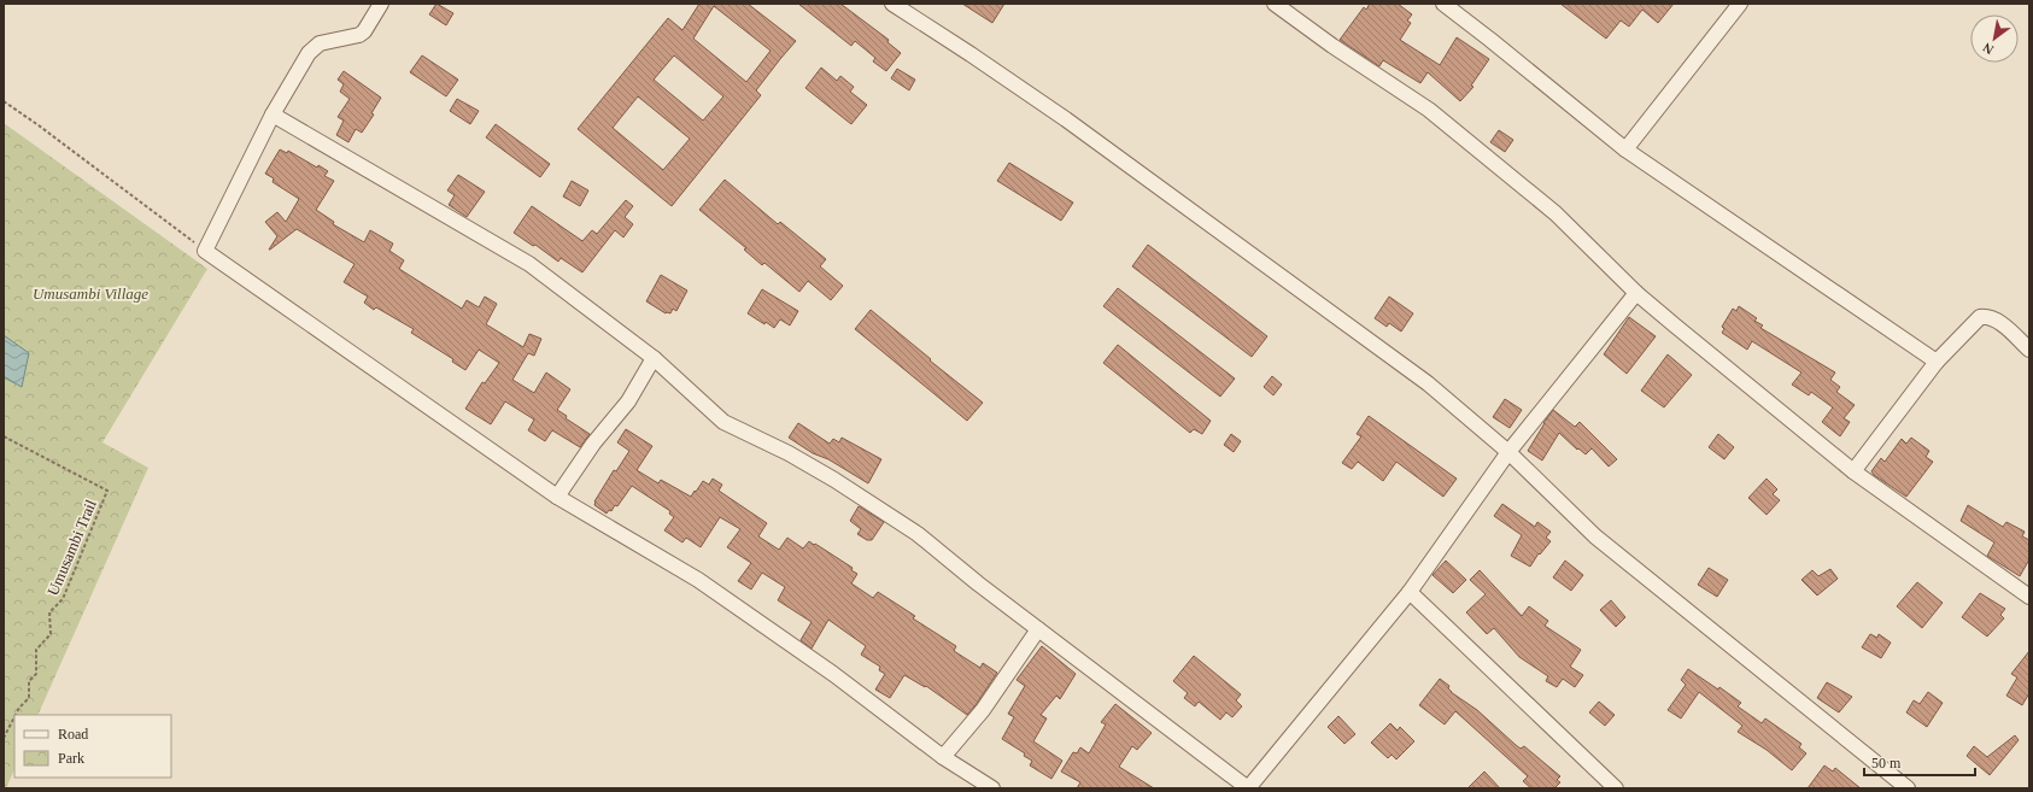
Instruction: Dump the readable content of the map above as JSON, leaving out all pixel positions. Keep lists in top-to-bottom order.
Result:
{
  "streets": {
    "path": ["Umusambi Trail"]
  },
  "parks": ["Umusambi Village"],
  "legend": ["Road", "Park"],
  "scale_bar": "50 m",
  "north": "bottom left"
}
